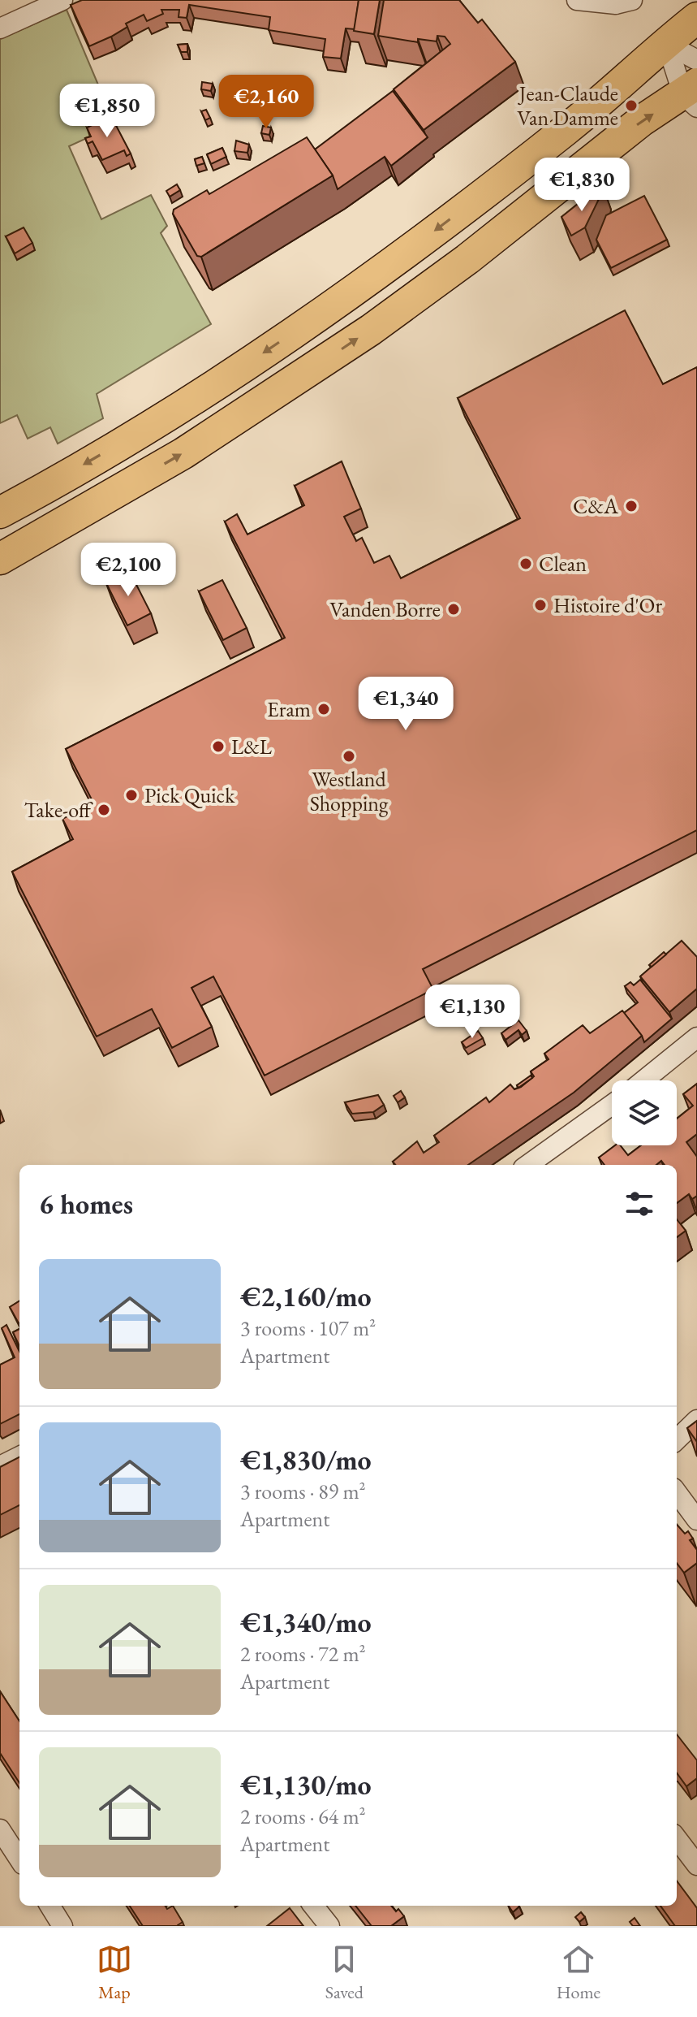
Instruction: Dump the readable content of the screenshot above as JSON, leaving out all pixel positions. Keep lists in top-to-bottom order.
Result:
{
  "places": [
    "Jean-Claude Van Damme",
    "C&A",
    "Clean",
    "Histoire d'Or",
    "Vanden Borre",
    "Eram",
    "L&L",
    "Westland Shopping",
    "Pick Quick",
    "Take-off"
  ],
  "page": {
    "price": [
      "€2,160",
      "€1,850",
      "€1,830",
      "€2,100",
      "€1,340",
      "€1,130"
    ],
    "heading": "6 homes",
    "list": [
      {
        "name": "€2,160/mo",
        "note": "3 rooms · 107 m² · Apartment"
      },
      {
        "name": "€1,830/mo",
        "note": "3 rooms · 89 m² · Apartment"
      },
      {
        "name": "€1,340/mo",
        "note": "2 rooms · 72 m² · Apartment"
      },
      {
        "name": "€1,130/mo",
        "note": "2 rooms · 64 m² · Apartment"
      }
    ],
    "tabs": ["Map", "Saved", "Home"]
  }
}
